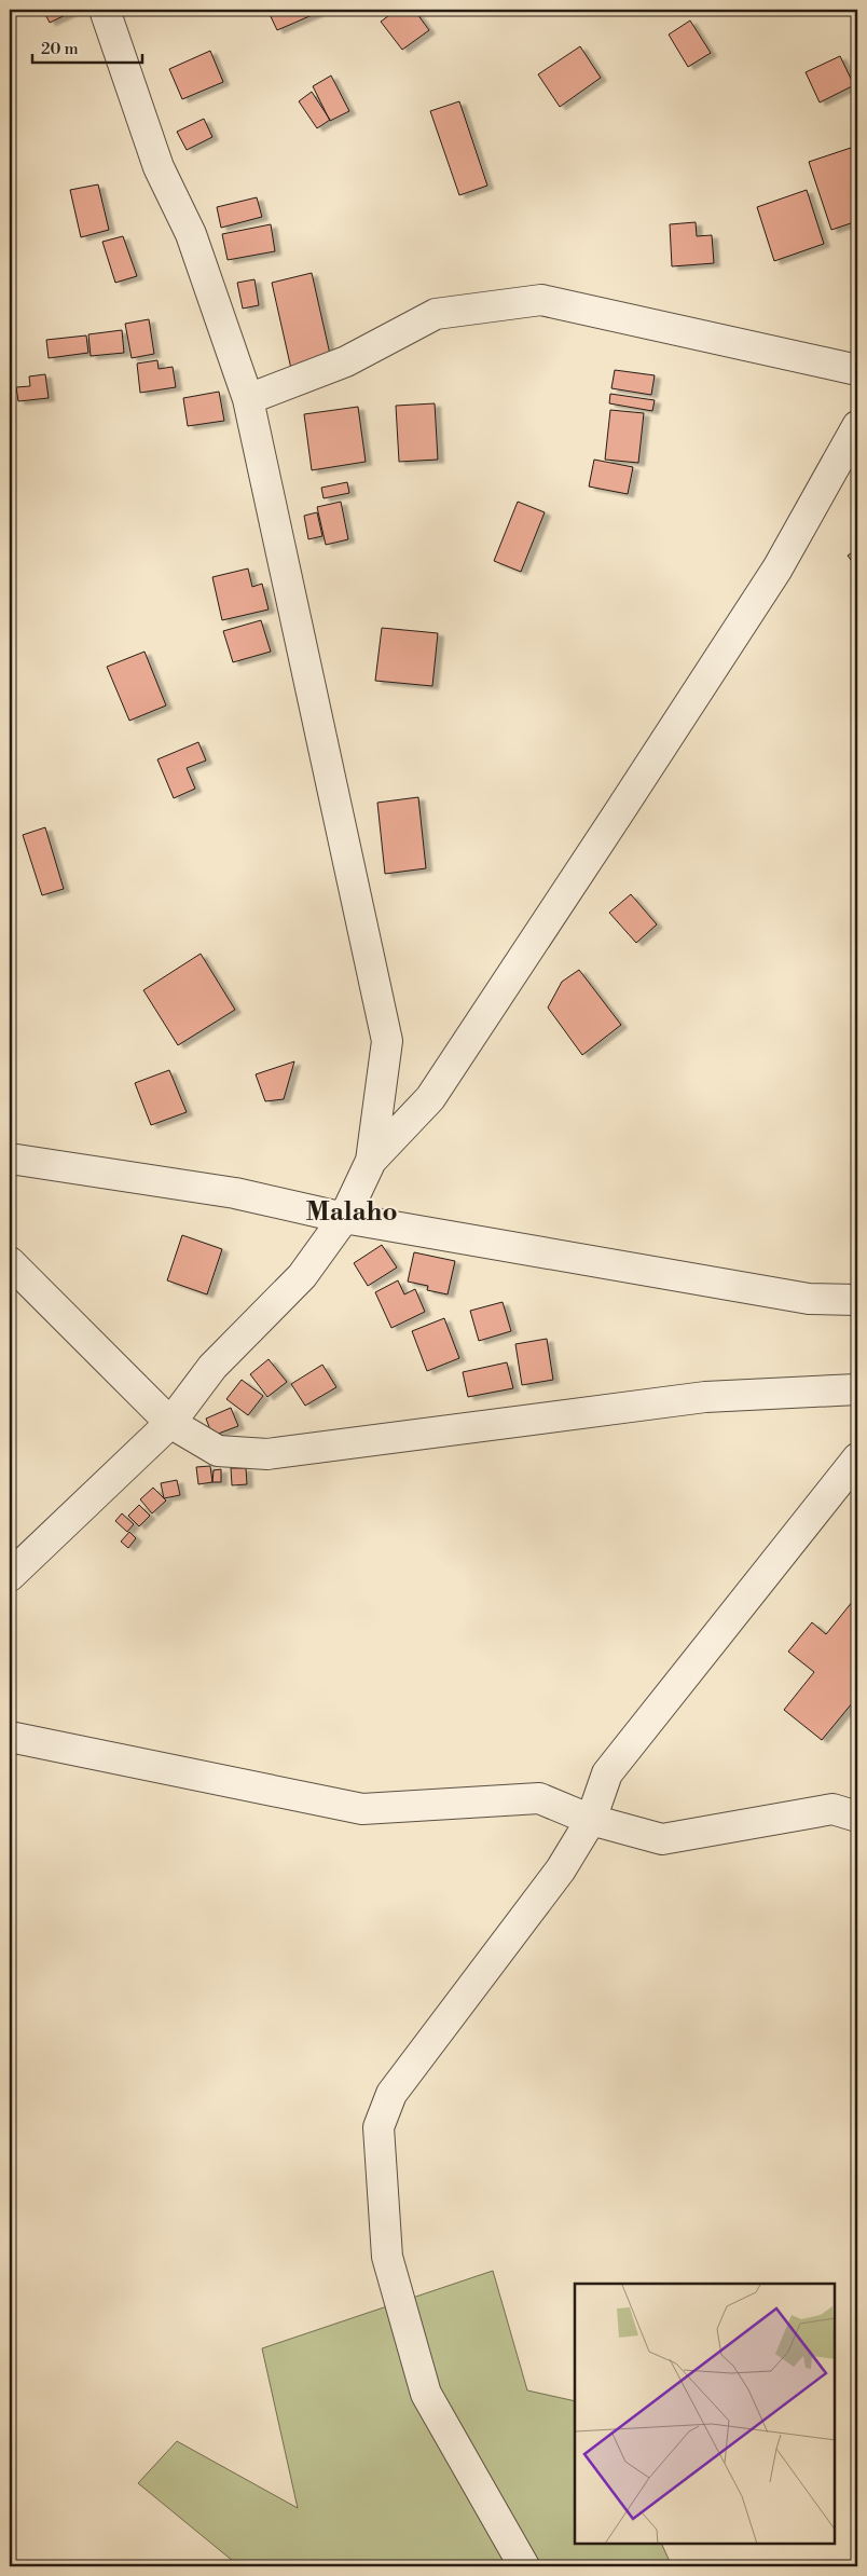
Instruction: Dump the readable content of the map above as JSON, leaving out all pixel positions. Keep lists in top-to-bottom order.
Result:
{
  "districts": ["Malaho"],
  "scale_bar": "20 m"
}
